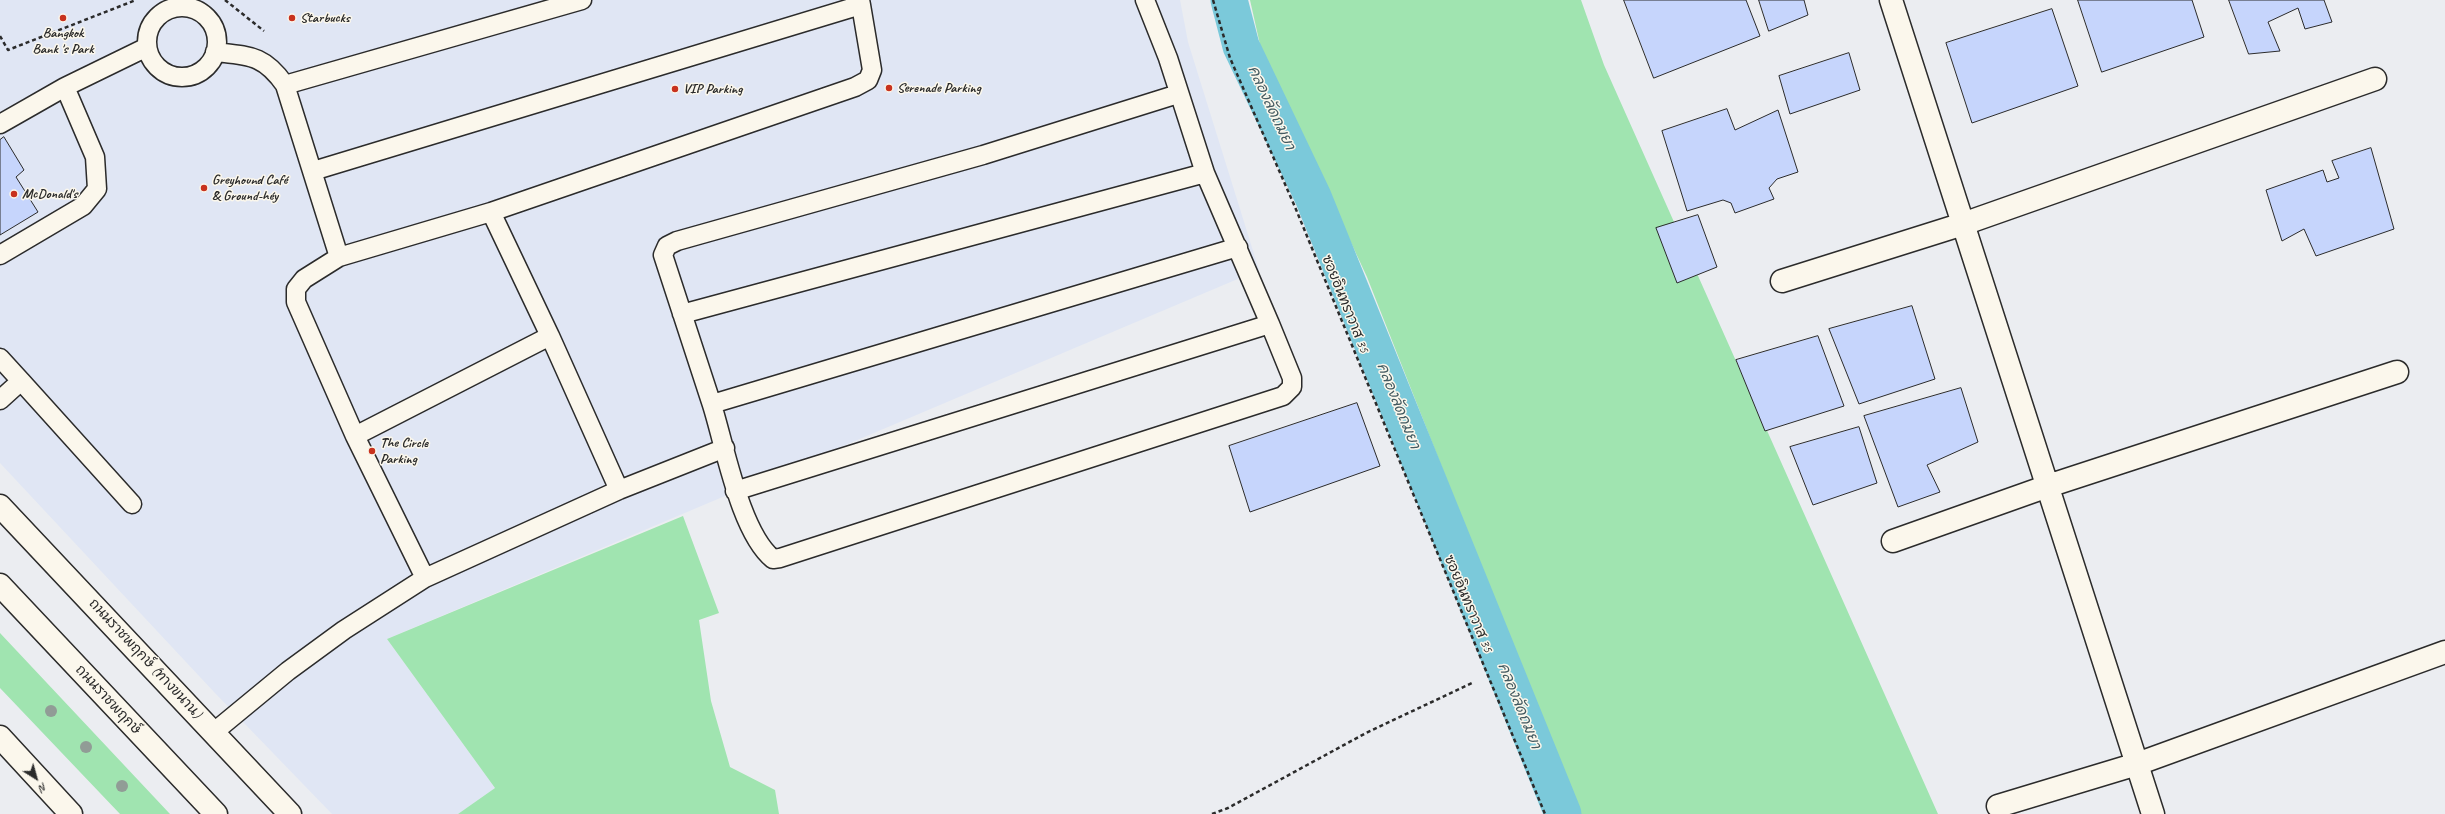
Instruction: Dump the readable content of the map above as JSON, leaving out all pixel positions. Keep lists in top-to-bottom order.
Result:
{
  "streets": {
    "street": ["ถนนราชพฤกษ์ (ทางขนาน)", "ถนนราชพฤกษ์"],
    "path": ["ซอยอินทราวาส 35"]
  },
  "water": ["คลองลัดถมยา"],
  "places": [
    "Bangkok Bank 's Park",
    "Starbucks",
    "Serenade Parking",
    "VIP Parking",
    "Greyhound Café & Ground-héy",
    "McDonald's",
    "The Circle Parking"
  ],
  "north": "bottom right"
}
